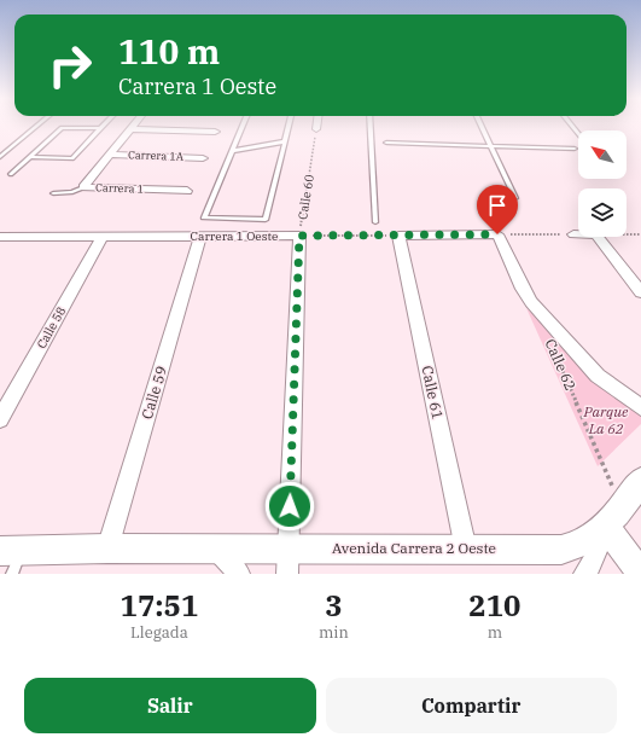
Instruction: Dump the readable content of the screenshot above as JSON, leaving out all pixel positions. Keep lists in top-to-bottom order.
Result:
{
  "streets": {
    "main road": ["Avenida Carrera 2 Oeste"],
    "street": [
      "Carrera 1A",
      "Carrera 1",
      "Calle 60",
      "Carrera 1 Oeste",
      "Calle 58",
      "Calle 62",
      "Calle 59",
      "Calle 61"
    ]
  },
  "crossings": [
    ["Calle 60", "Carrera 1 Oeste"],
    ["Calle 60", "Avenida Carrera 2 Oeste"],
    ["Carrera 1 Oeste", "Calle 58"],
    ["Carrera 1 Oeste", "Calle 59"],
    ["Calle 62", "Avenida Carrera 2 Oeste"],
    ["Calle 59", "Avenida Carrera 2 Oeste"],
    ["Calle 61", "Avenida Carrera 2 Oeste"]
  ],
  "parks": ["Parque La 62"],
  "north": "top left",
  "page": {
    "turn": ["110 m", "Carrera 1 Oeste"],
    "eta": [
      "17:51",
      "Llegada",
      "3",
      "min",
      "210",
      "m"
    ],
    "buttons": ["Salir", "Compartir"]
  }
}
